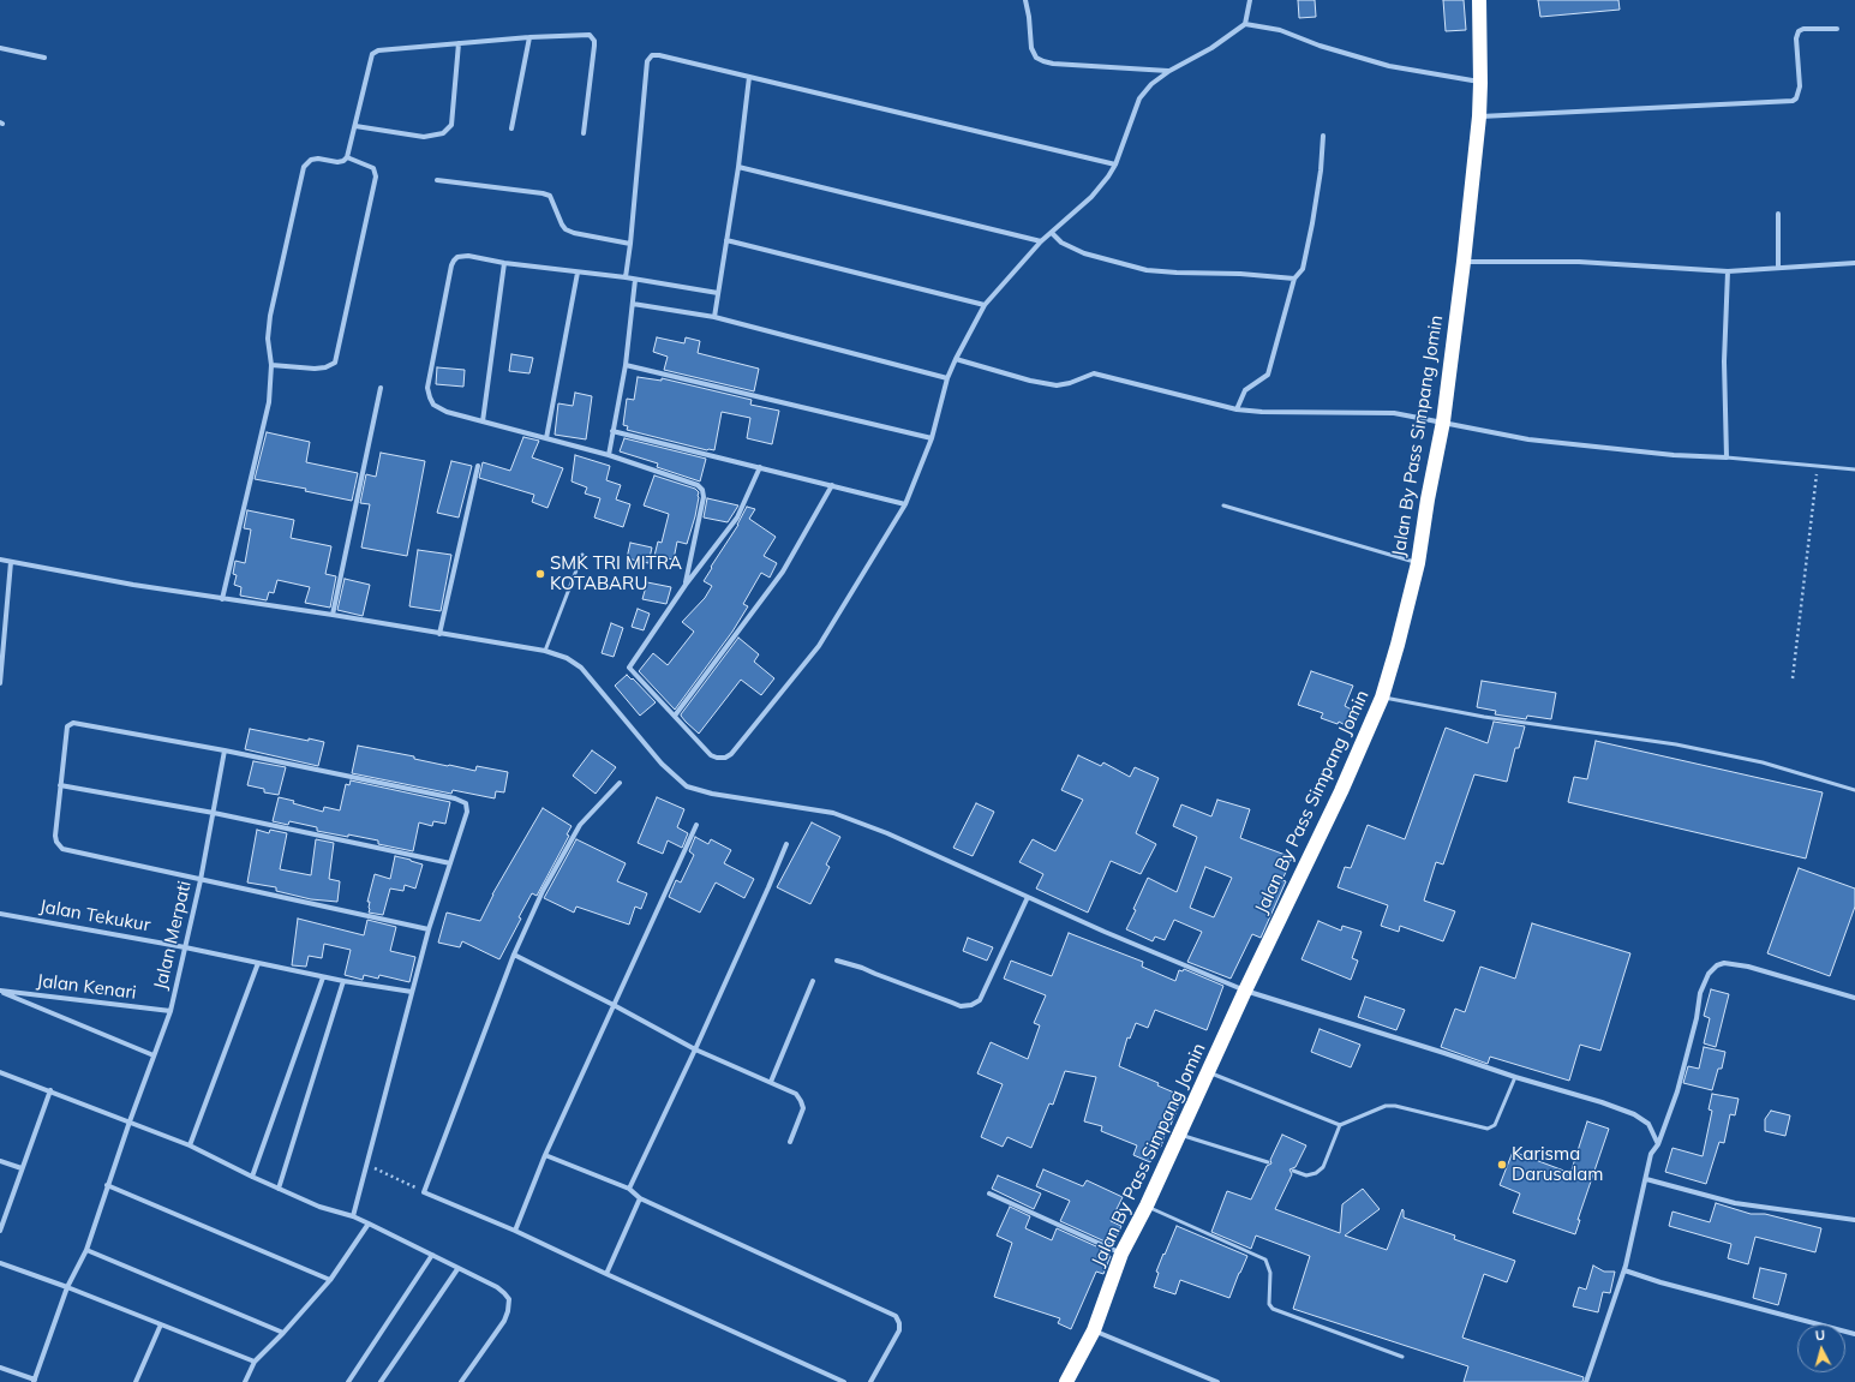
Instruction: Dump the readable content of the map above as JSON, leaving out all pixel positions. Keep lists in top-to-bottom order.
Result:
{
  "streets": {
    "highway": ["Jalan By Pass Simpang Jomin"],
    "street": ["Jalan Tekukur", "Jalan Merpati", "Jalan Kenari"]
  },
  "crossings": [
    ["Jalan Tekukur", "Jalan Merpati"],
    ["Jalan Merpati", "Jalan Kenari"]
  ],
  "places": ["SMK TRI MITRA KOTABARU", "Karisma Darusalam"],
  "north": "top"
}
